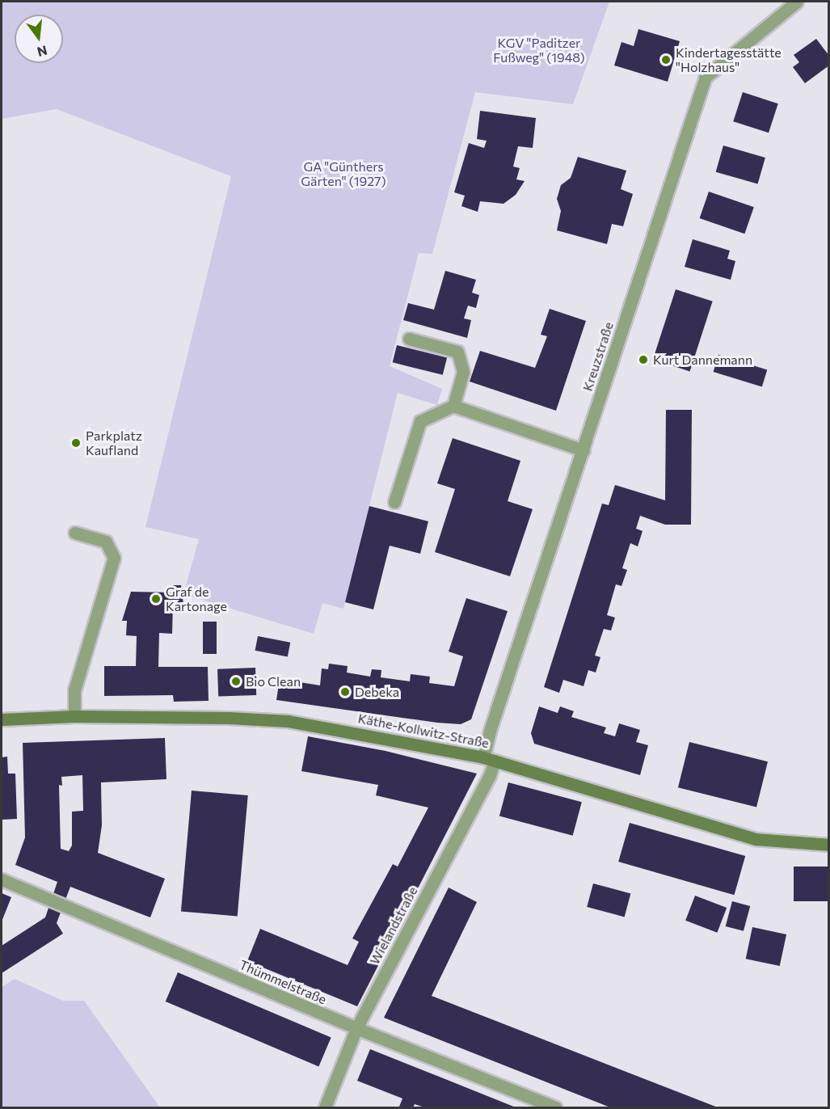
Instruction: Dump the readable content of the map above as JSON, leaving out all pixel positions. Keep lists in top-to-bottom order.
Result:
{
  "streets": {
    "street": [
      "Kreuzstraße",
      "Käthe-Kollwitz-Straße",
      "Wielandstraße",
      "Thümmelstraße"
    ]
  },
  "crossings": [
    ["Kreuzstraße", "Käthe-Kollwitz-Straße"],
    ["Kreuzstraße", "Wielandstraße"],
    ["Käthe-Kollwitz-Straße", "Wielandstraße"],
    ["Wielandstraße", "Thümmelstraße"]
  ],
  "parks": ["KGV \"Paditzer Fußweg\" (1948)", "GA \"Günthers Gärten\" (1927)"],
  "places": [
    "Kindertagesstätte \"Holzhaus\"",
    "Kurt Dannemann",
    "Parkplatz Kaufland",
    "Graf de Kartonage",
    "Bio Clean",
    "Debeka"
  ],
  "north": "bottom"
}
